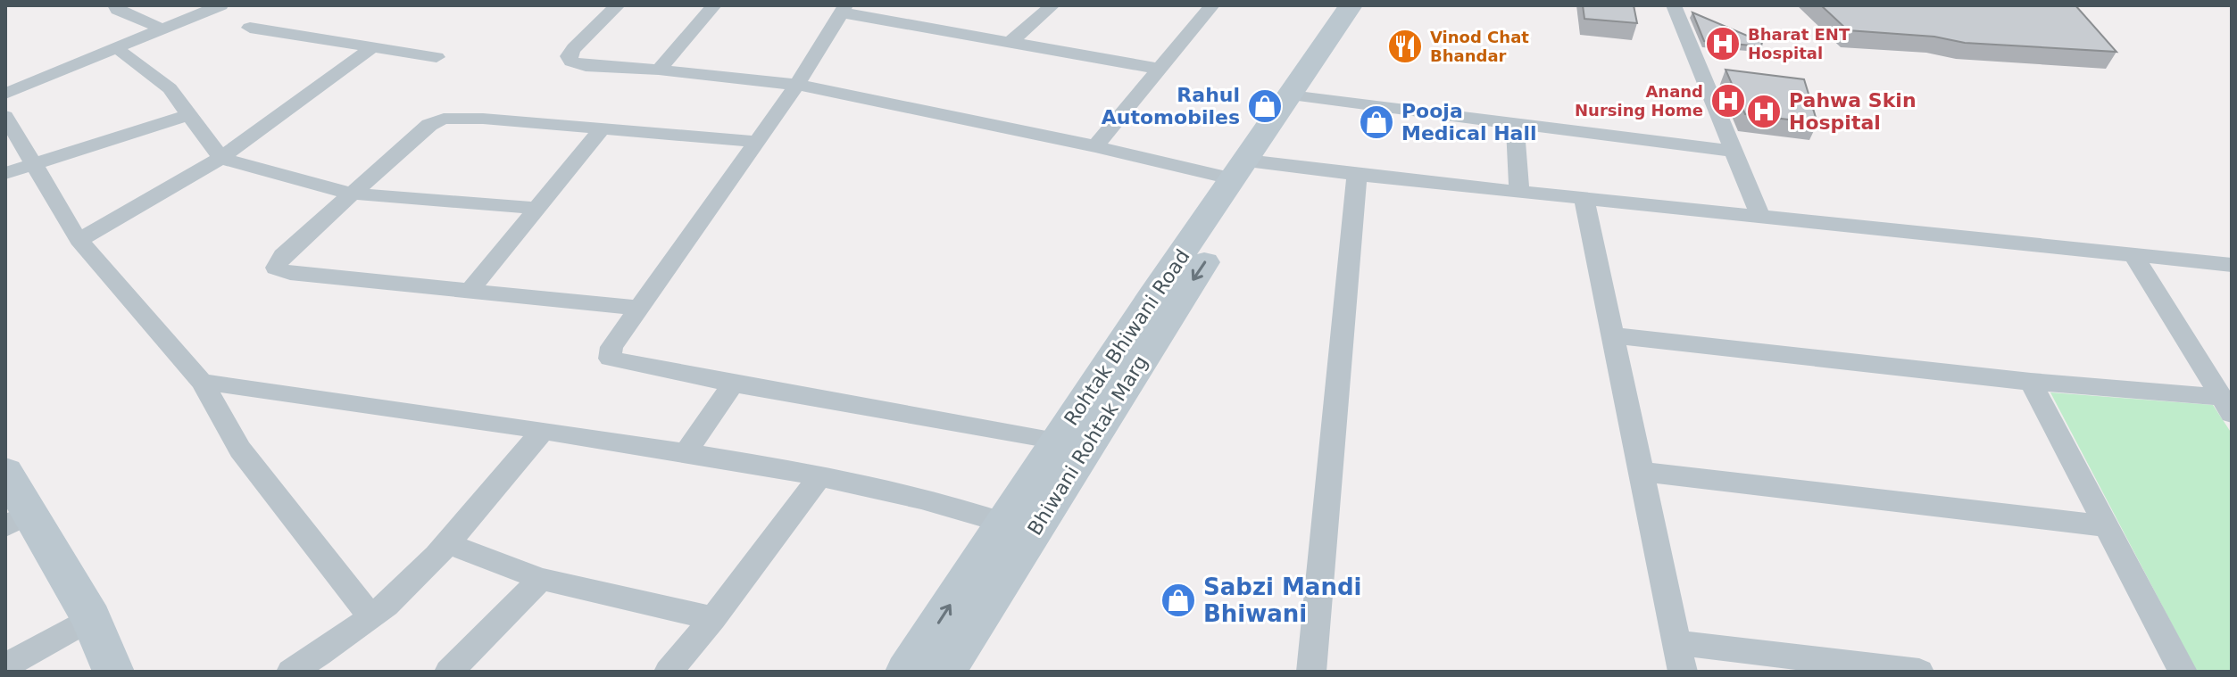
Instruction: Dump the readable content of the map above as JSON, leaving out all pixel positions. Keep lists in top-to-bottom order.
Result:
{
  "streets": {
    "main road": ["Rohtak Bhiwani Road", "Bhiwani Rohtak Marg"]
  },
  "crossings": [
    ["Rohtak Bhiwani Road", "Bhiwani Rohtak Marg"]
  ],
  "one_way": ["Bhiwani Rohtak Marg"],
  "places": {
    "hospital": ["Bharat ENT Hospital", "Anand Nursing Home", "Pahwa Skin Hospital"],
    "restaurant": ["Vinod Chat Bhandar"],
    "shop": ["Rahul Automobiles", "Pooja Medical Hall", "Sabzi Mandi Bhiwani"]
  }
}
